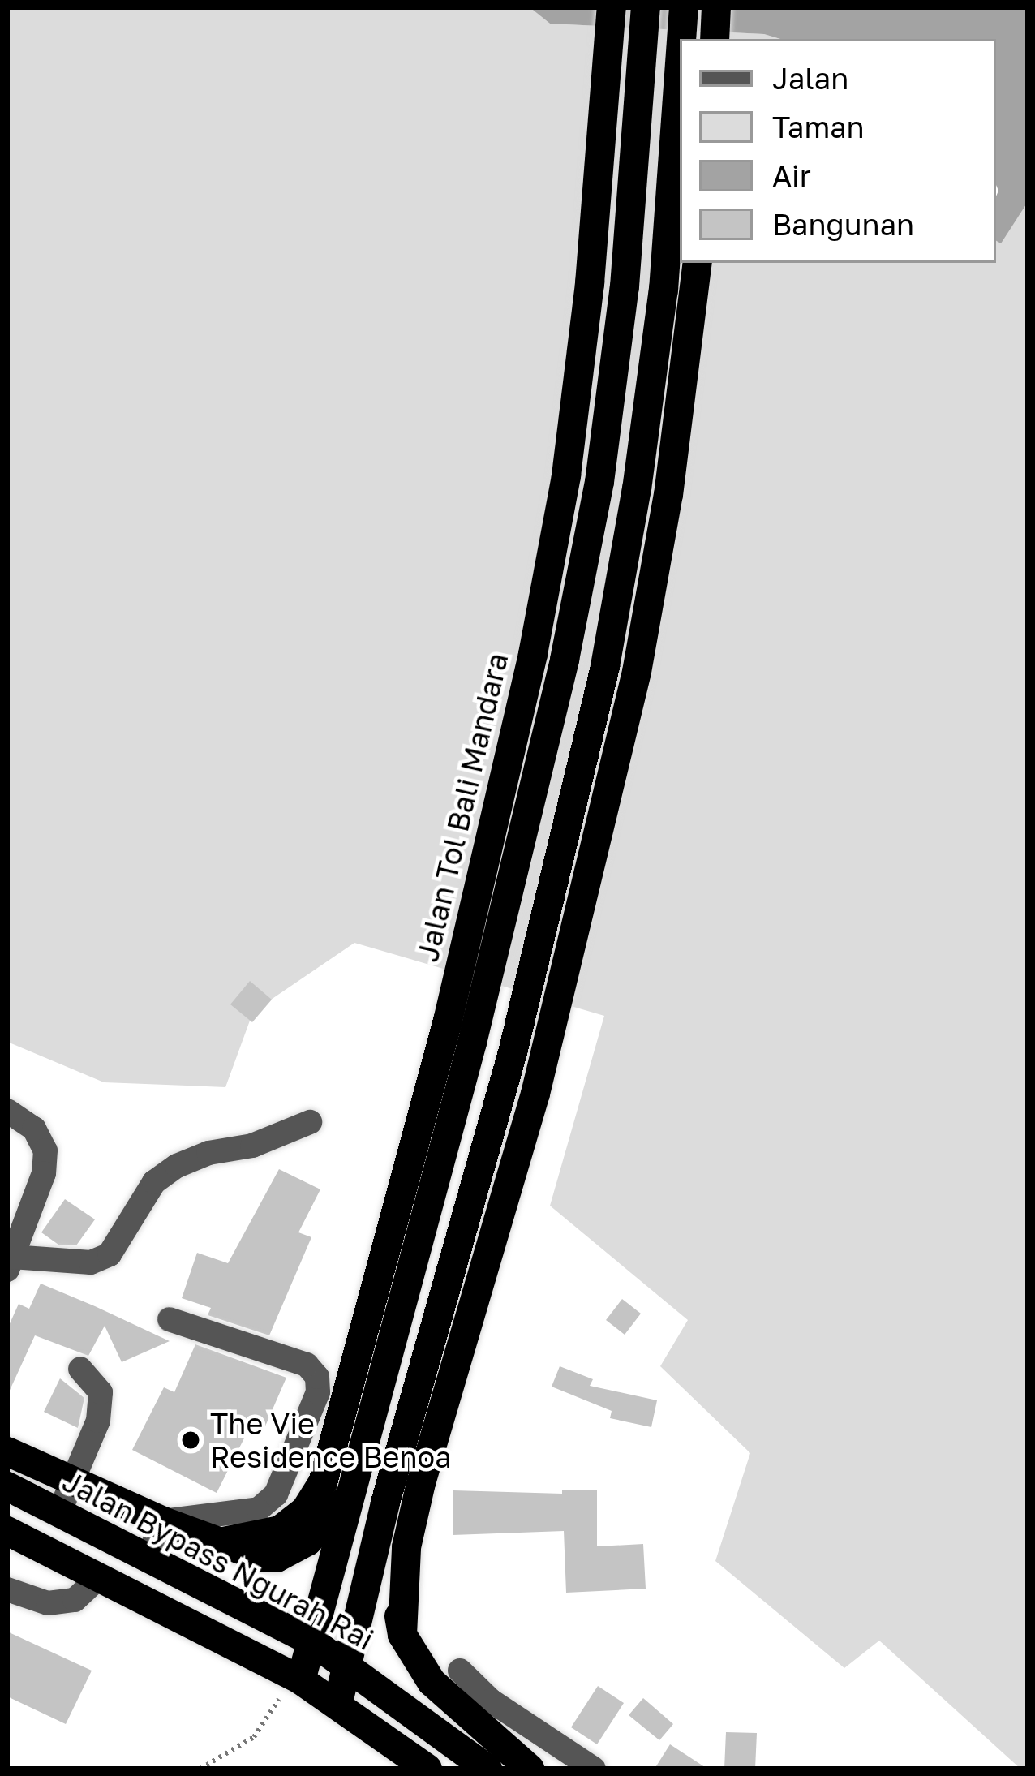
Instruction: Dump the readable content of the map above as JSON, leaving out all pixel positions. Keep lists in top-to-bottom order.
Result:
{
  "streets": {
    "highway": ["Jalan Tol Bali Mandara", "Jalan Bypass Ngurah Rai"]
  },
  "places": ["The Vie Residence Benoa"],
  "legend": [
    "Jalan",
    "Taman",
    "Air",
    "Bangunan"
  ]
}
